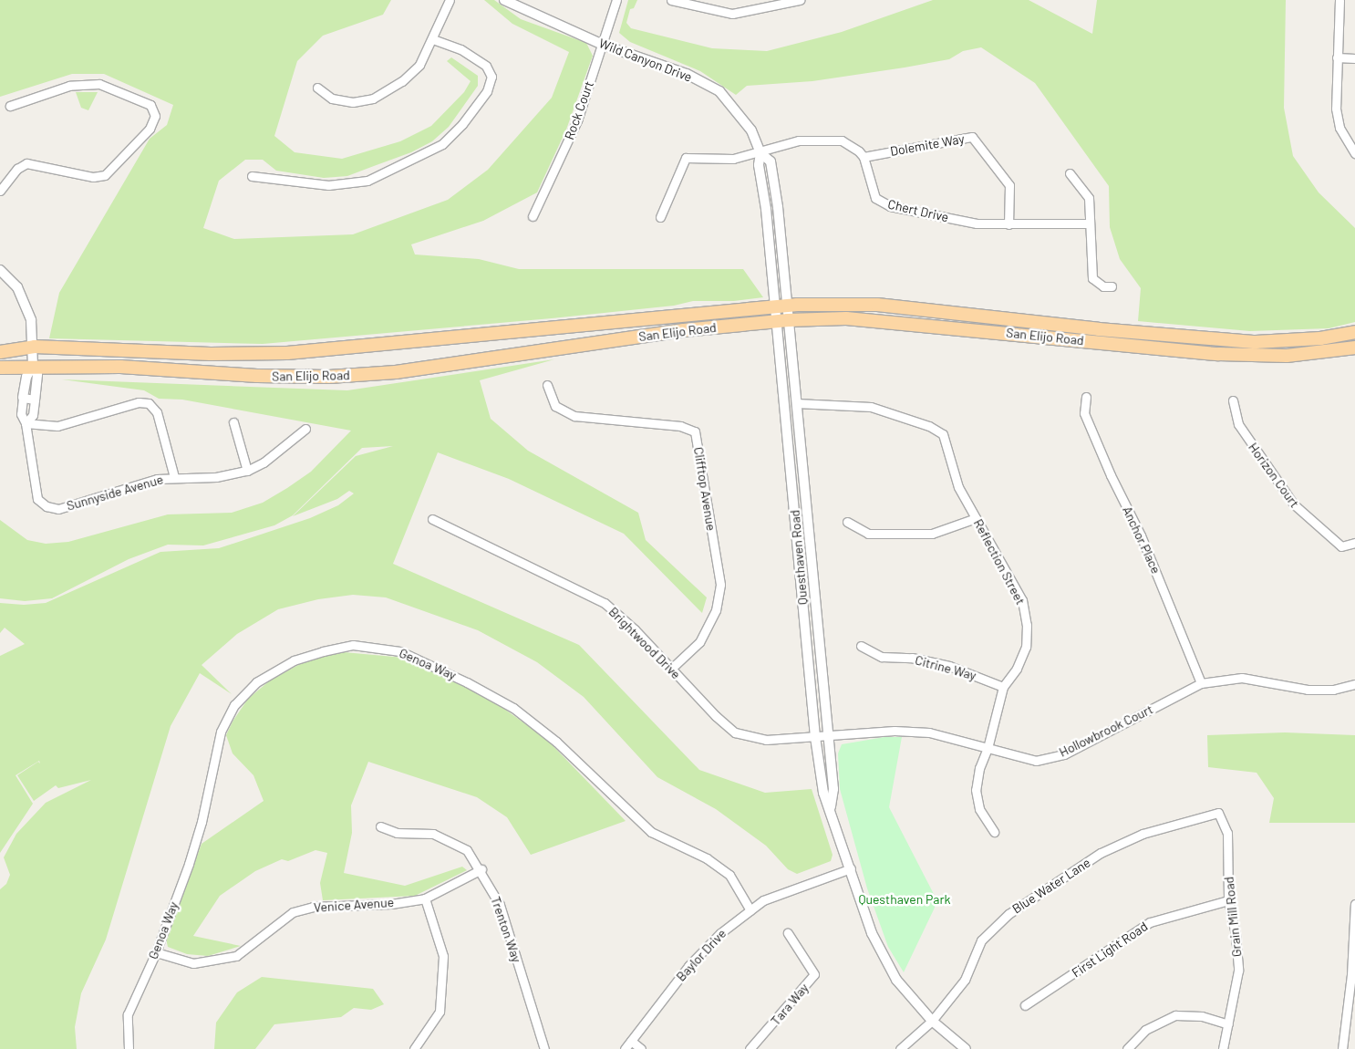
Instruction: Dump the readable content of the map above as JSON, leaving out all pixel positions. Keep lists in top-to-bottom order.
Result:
{
  "streets": {
    "main road": ["San Elijo Road"],
    "street": [
      "Wild Canyon Drive",
      "Rock Court",
      "Dolemite Way",
      "Chert Drive",
      "Horizon Court",
      "Clifftop Avenue",
      "Sunnyside Avenue",
      "Anchor Place",
      "Questhaven Road",
      "Reflection Street",
      "Brightwood Drive",
      "Genoa Way",
      "Citrine Way",
      "Hollowbrook Court",
      "Blue Water Lane",
      "Venice Avenue",
      "Grain Mill Road",
      "Trenton Way",
      "First Light Road",
      "Baylor Drive",
      "Tara Way"
    ]
  },
  "crossings": [
    ["Wild Canyon Drive", "Rock Court"],
    ["Wild Canyon Drive", "San Elijo Road"],
    ["Wild Canyon Drive", "Questhaven Road"],
    ["Dolemite Way", "Chert Drive"],
    ["San Elijo Road", "Questhaven Road"],
    ["Clifftop Avenue", "Brightwood Drive"],
    ["Anchor Place", "Hollowbrook Court"],
    ["Questhaven Road", "Reflection Street"],
    ["Questhaven Road", "Brightwood Drive"],
    ["Questhaven Road", "Hollowbrook Court"],
    ["Questhaven Road", "Blue Water Lane"],
    ["Questhaven Road", "Baylor Drive"],
    ["Reflection Street", "Citrine Way"],
    ["Reflection Street", "Hollowbrook Court"],
    ["Brightwood Drive", "Hollowbrook Court"],
    ["Genoa Way", "Venice Avenue"],
    ["Genoa Way", "Baylor Drive"],
    ["Blue Water Lane", "Grain Mill Road"],
    ["Venice Avenue", "Trenton Way"],
    ["Grain Mill Road", "First Light Road"]
  ],
  "parks": ["Questhaven Park"]
}
